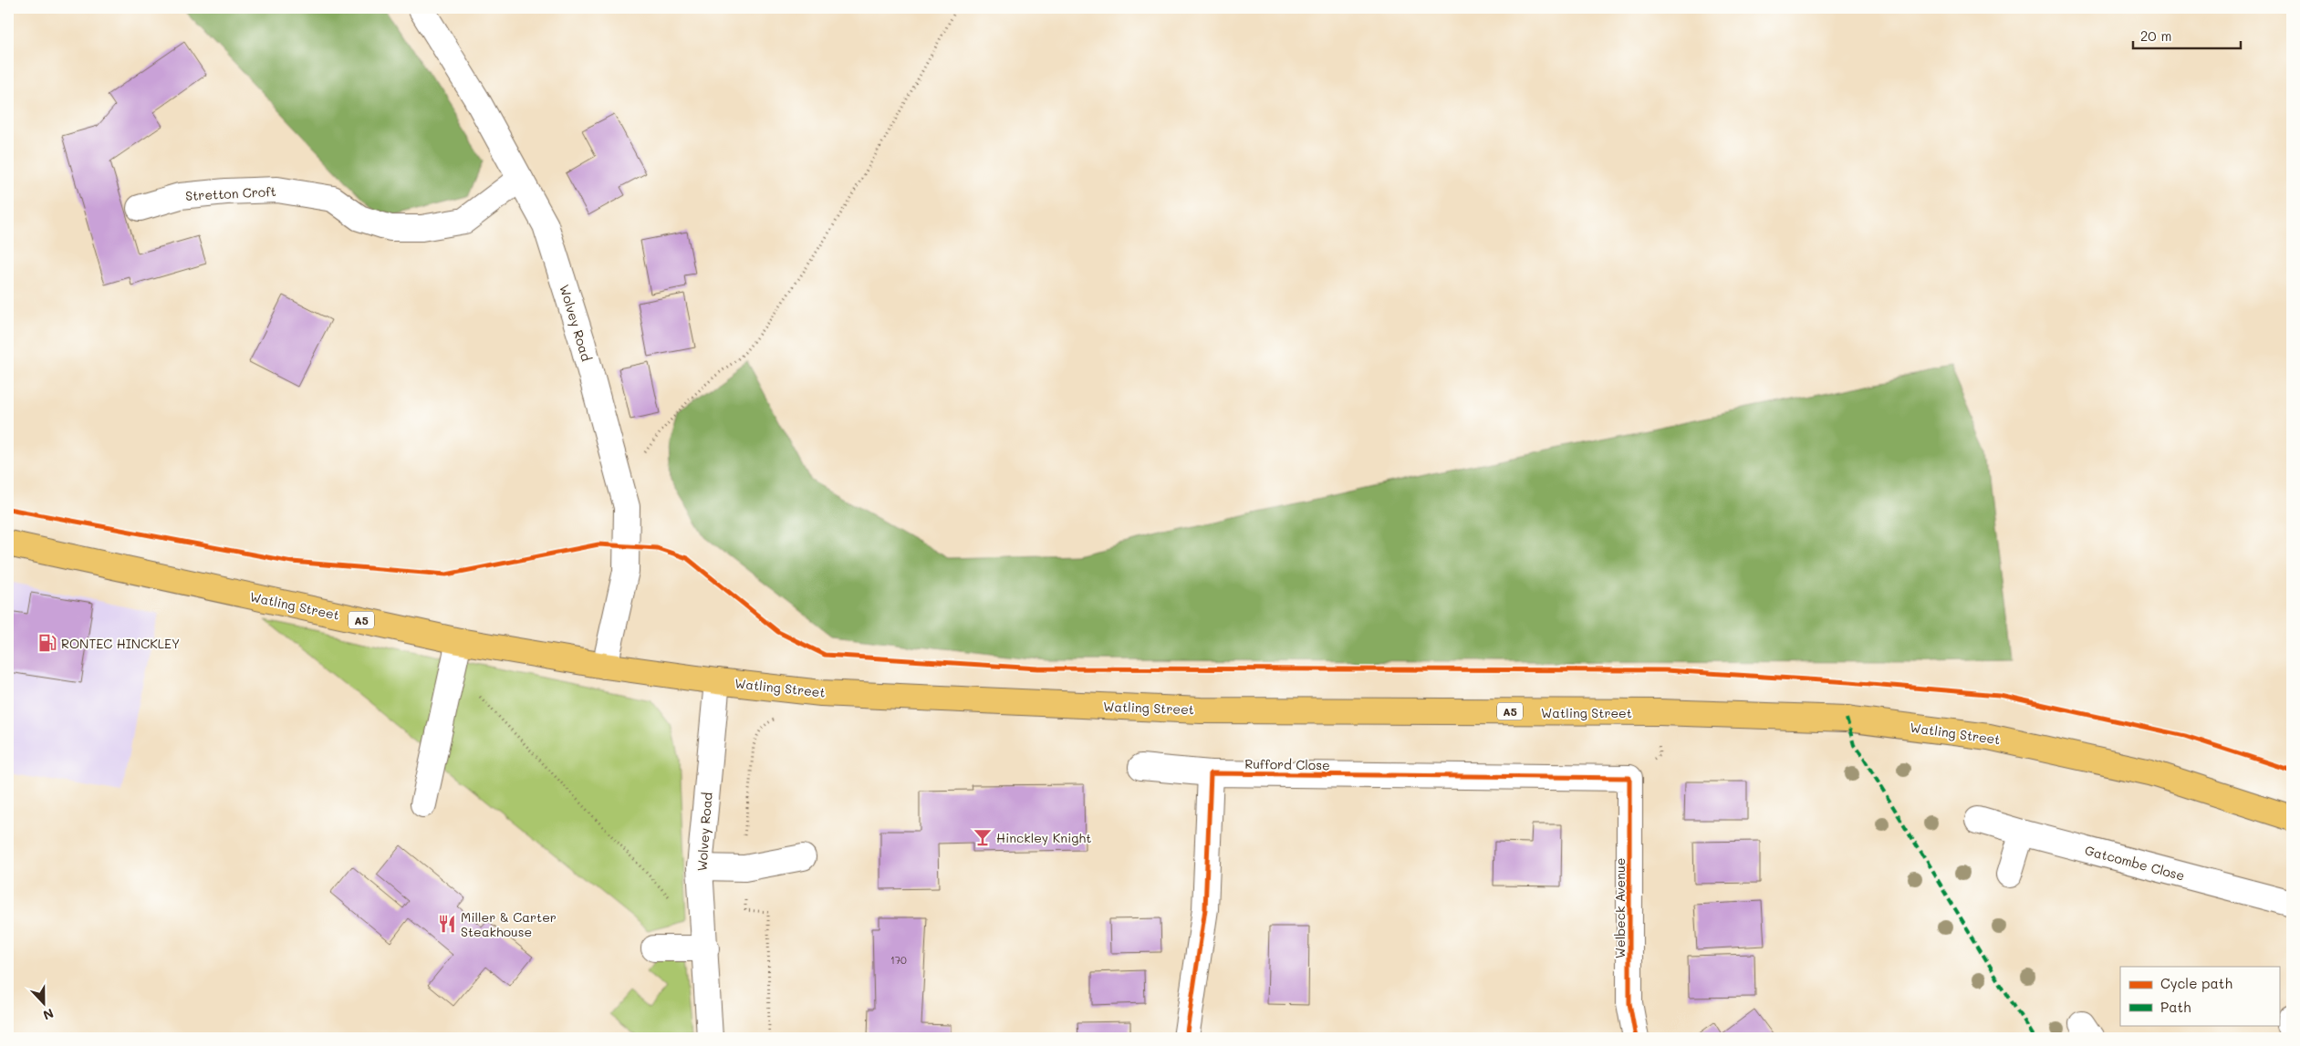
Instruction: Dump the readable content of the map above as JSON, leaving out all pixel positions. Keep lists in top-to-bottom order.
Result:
{
  "streets": {
    "highway": ["Watling Street", "A5"],
    "street": [
      "Stretton Croft",
      "Wolvey Road",
      "Rufford Close",
      "Gatcombe Close",
      "Welbeck Avenue"
    ]
  },
  "crossings": [
    ["Stretton Croft", "Wolvey Road"],
    ["Wolvey Road", "Watling Street"],
    ["Rufford Close", "Welbeck Avenue"]
  ],
  "places": {
    "fuel station": ["RONTEC HINCKLEY"],
    "bar": ["Hinckley Knight"],
    "restaurant": ["Miller & Carter Steakhouse"]
  },
  "house_numbers": ["170"],
  "legend": ["Cycle path", "Path"],
  "scale_bar": "20 m",
  "north": "bottom"
}
